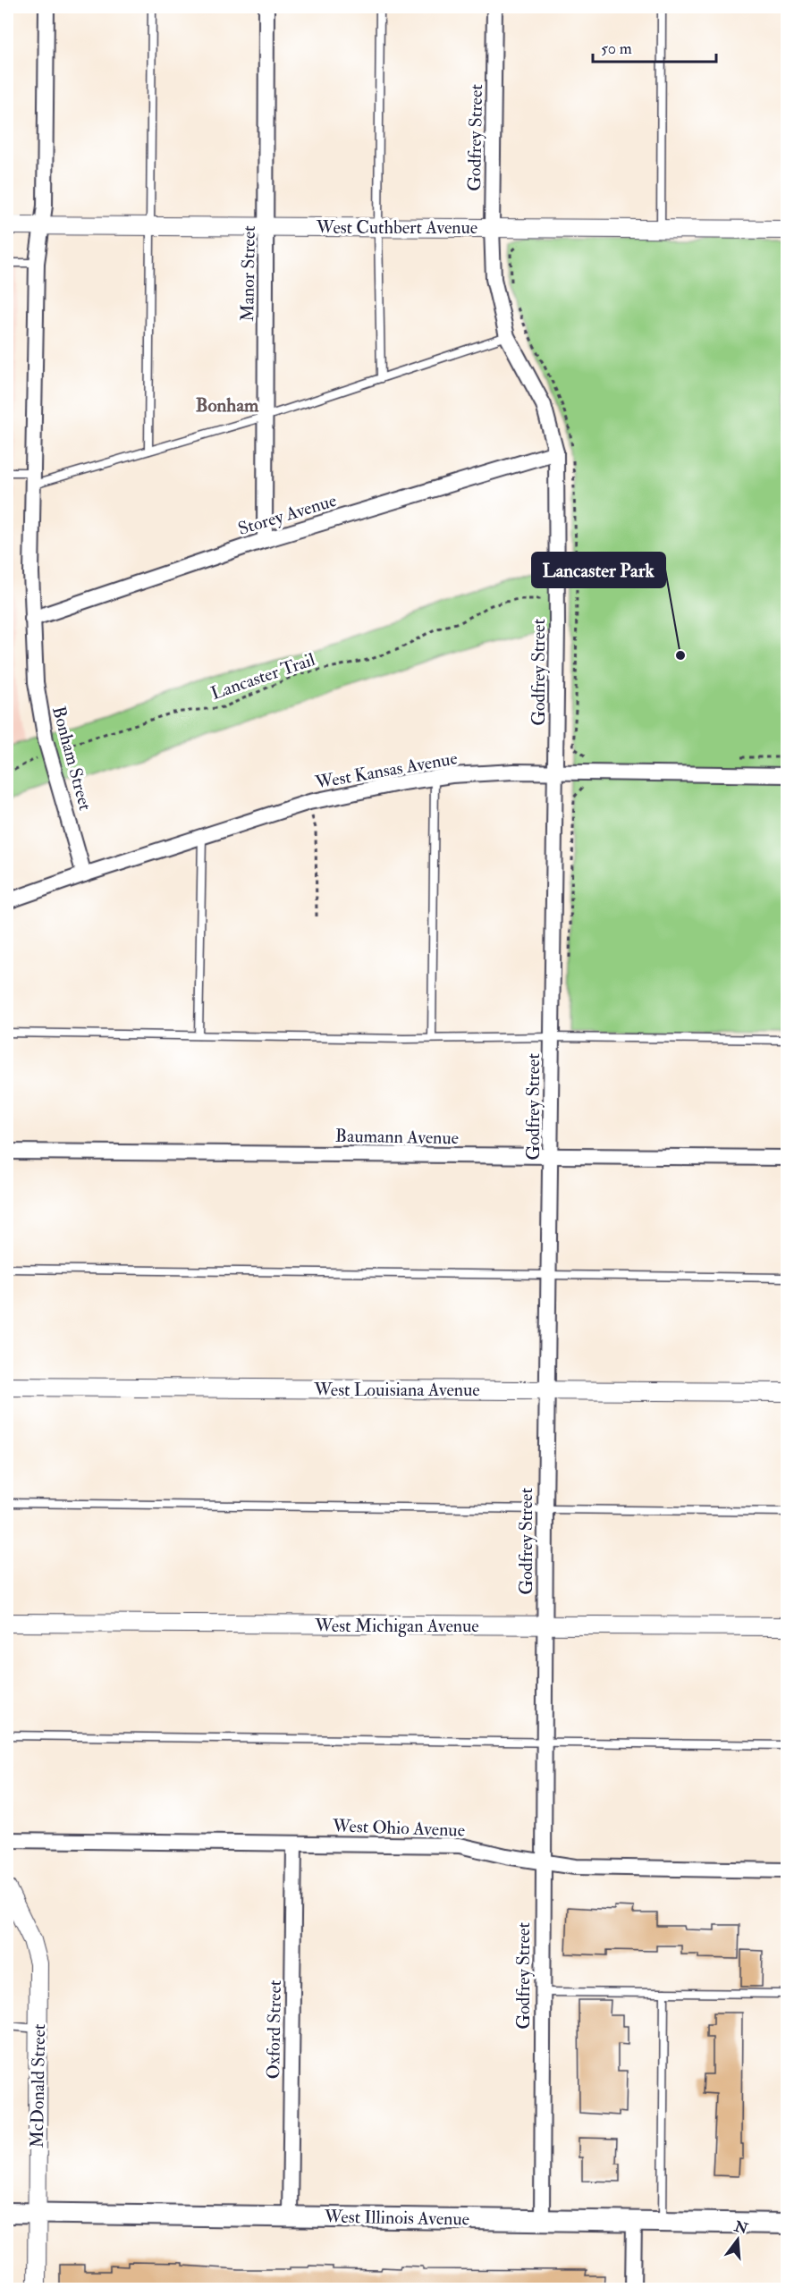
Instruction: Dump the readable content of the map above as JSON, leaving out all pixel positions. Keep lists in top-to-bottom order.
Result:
{
  "streets": {
    "main road": ["West Illinois Avenue"],
    "street": [
      "Godfrey Street",
      "West Cuthbert Avenue",
      "Manor Street",
      "Storey Avenue",
      "Bonham Street",
      "West Kansas Avenue",
      "Baumann Avenue",
      "West Louisiana Avenue",
      "West Michigan Avenue",
      "West Ohio Avenue",
      "Oxford Street",
      "McDonald Street"
    ],
    "path": ["Lancaster Trail"]
  },
  "crossings": [
    ["Godfrey Street", "West Cuthbert Avenue"],
    ["Godfrey Street", "Storey Avenue"],
    ["Godfrey Street", "Lancaster Trail"],
    ["Godfrey Street", "West Kansas Avenue"],
    ["Godfrey Street", "Baumann Avenue"],
    ["Godfrey Street", "West Louisiana Avenue"],
    ["Godfrey Street", "West Michigan Avenue"],
    ["Godfrey Street", "West Ohio Avenue"],
    ["Godfrey Street", "West Illinois Avenue"],
    ["West Cuthbert Avenue", "Manor Street"],
    ["West Cuthbert Avenue", "Bonham Street"],
    ["Manor Street", "Storey Avenue"],
    ["Storey Avenue", "Bonham Street"],
    ["Lancaster Trail", "Bonham Street"],
    ["Bonham Street", "West Kansas Avenue"],
    ["West Ohio Avenue", "Oxford Street"],
    ["Oxford Street", "West Illinois Avenue"],
    ["McDonald Street", "West Illinois Avenue"]
  ],
  "districts": ["Bonham"],
  "places": ["Lancaster Park"],
  "scale_bar": "50 m",
  "north": "top"
}
